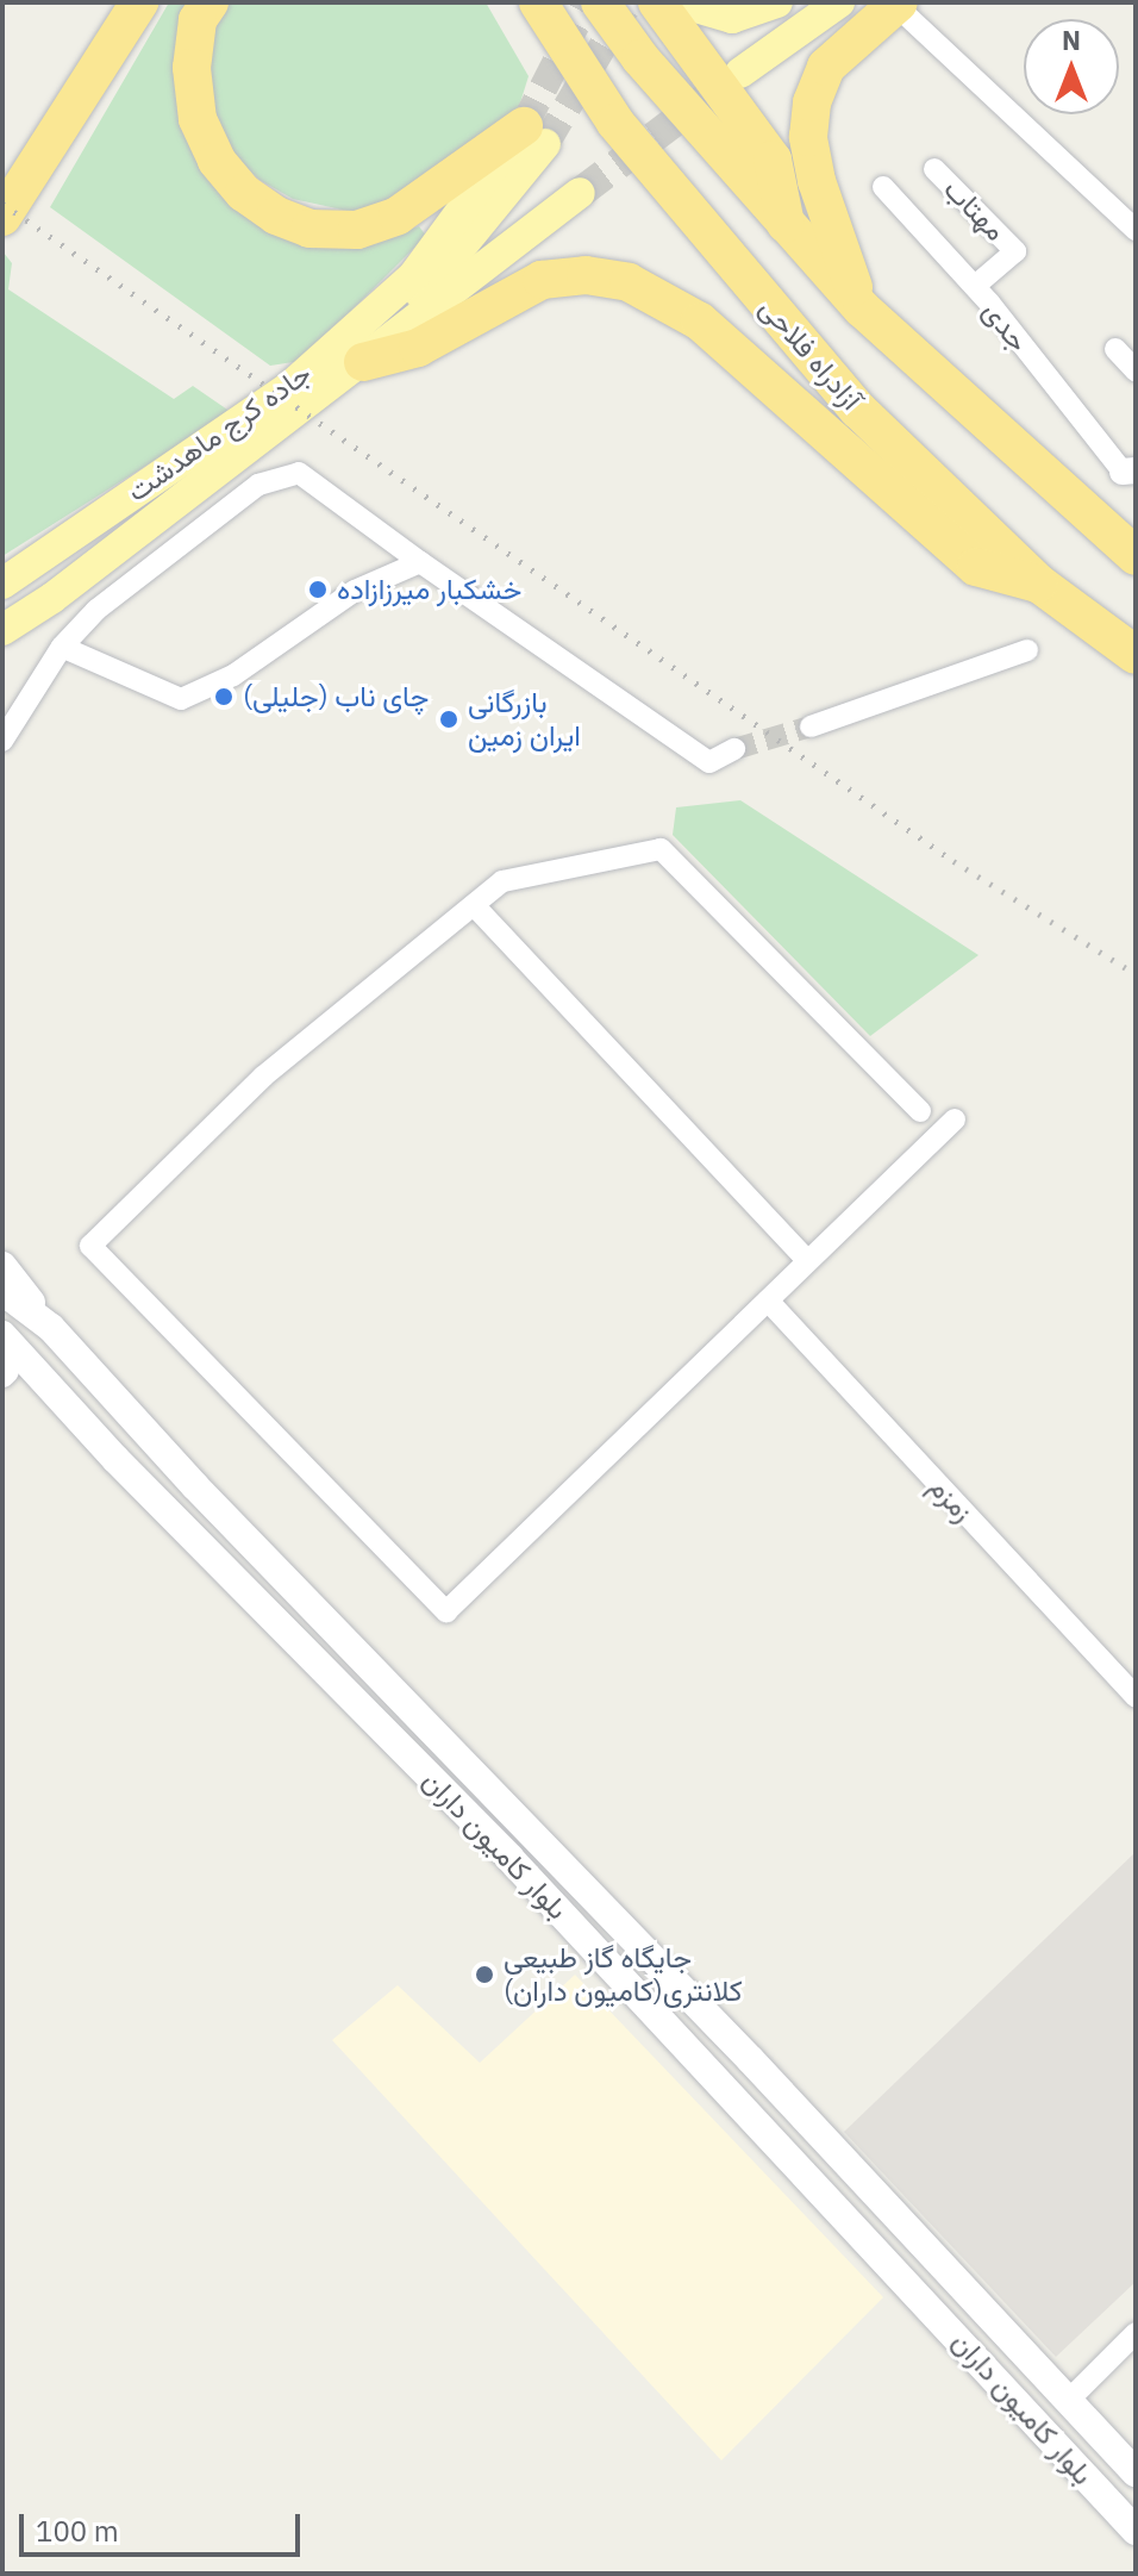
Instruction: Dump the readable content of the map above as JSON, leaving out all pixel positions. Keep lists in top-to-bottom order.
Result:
{
  "streets": {
    "highway": ["آزادراه فلاحی"],
    "main road": ["جاده کرج ماهدشت", "بلوار کامیون داران"],
    "street": ["مهتاب", "جدی", "زمزم"]
  },
  "crossings": [
    ["مهتاب", "جدی"]
  ],
  "places": [
    "خشکبار میرزازاده",
    "چای ناب (جلیلی)",
    "بازرگانی ایران زمین",
    "جایگاه گاز طبیعی کلانتری(کامیون داران)"
  ],
  "scale_bar": "100 m",
  "north": "top"
}
